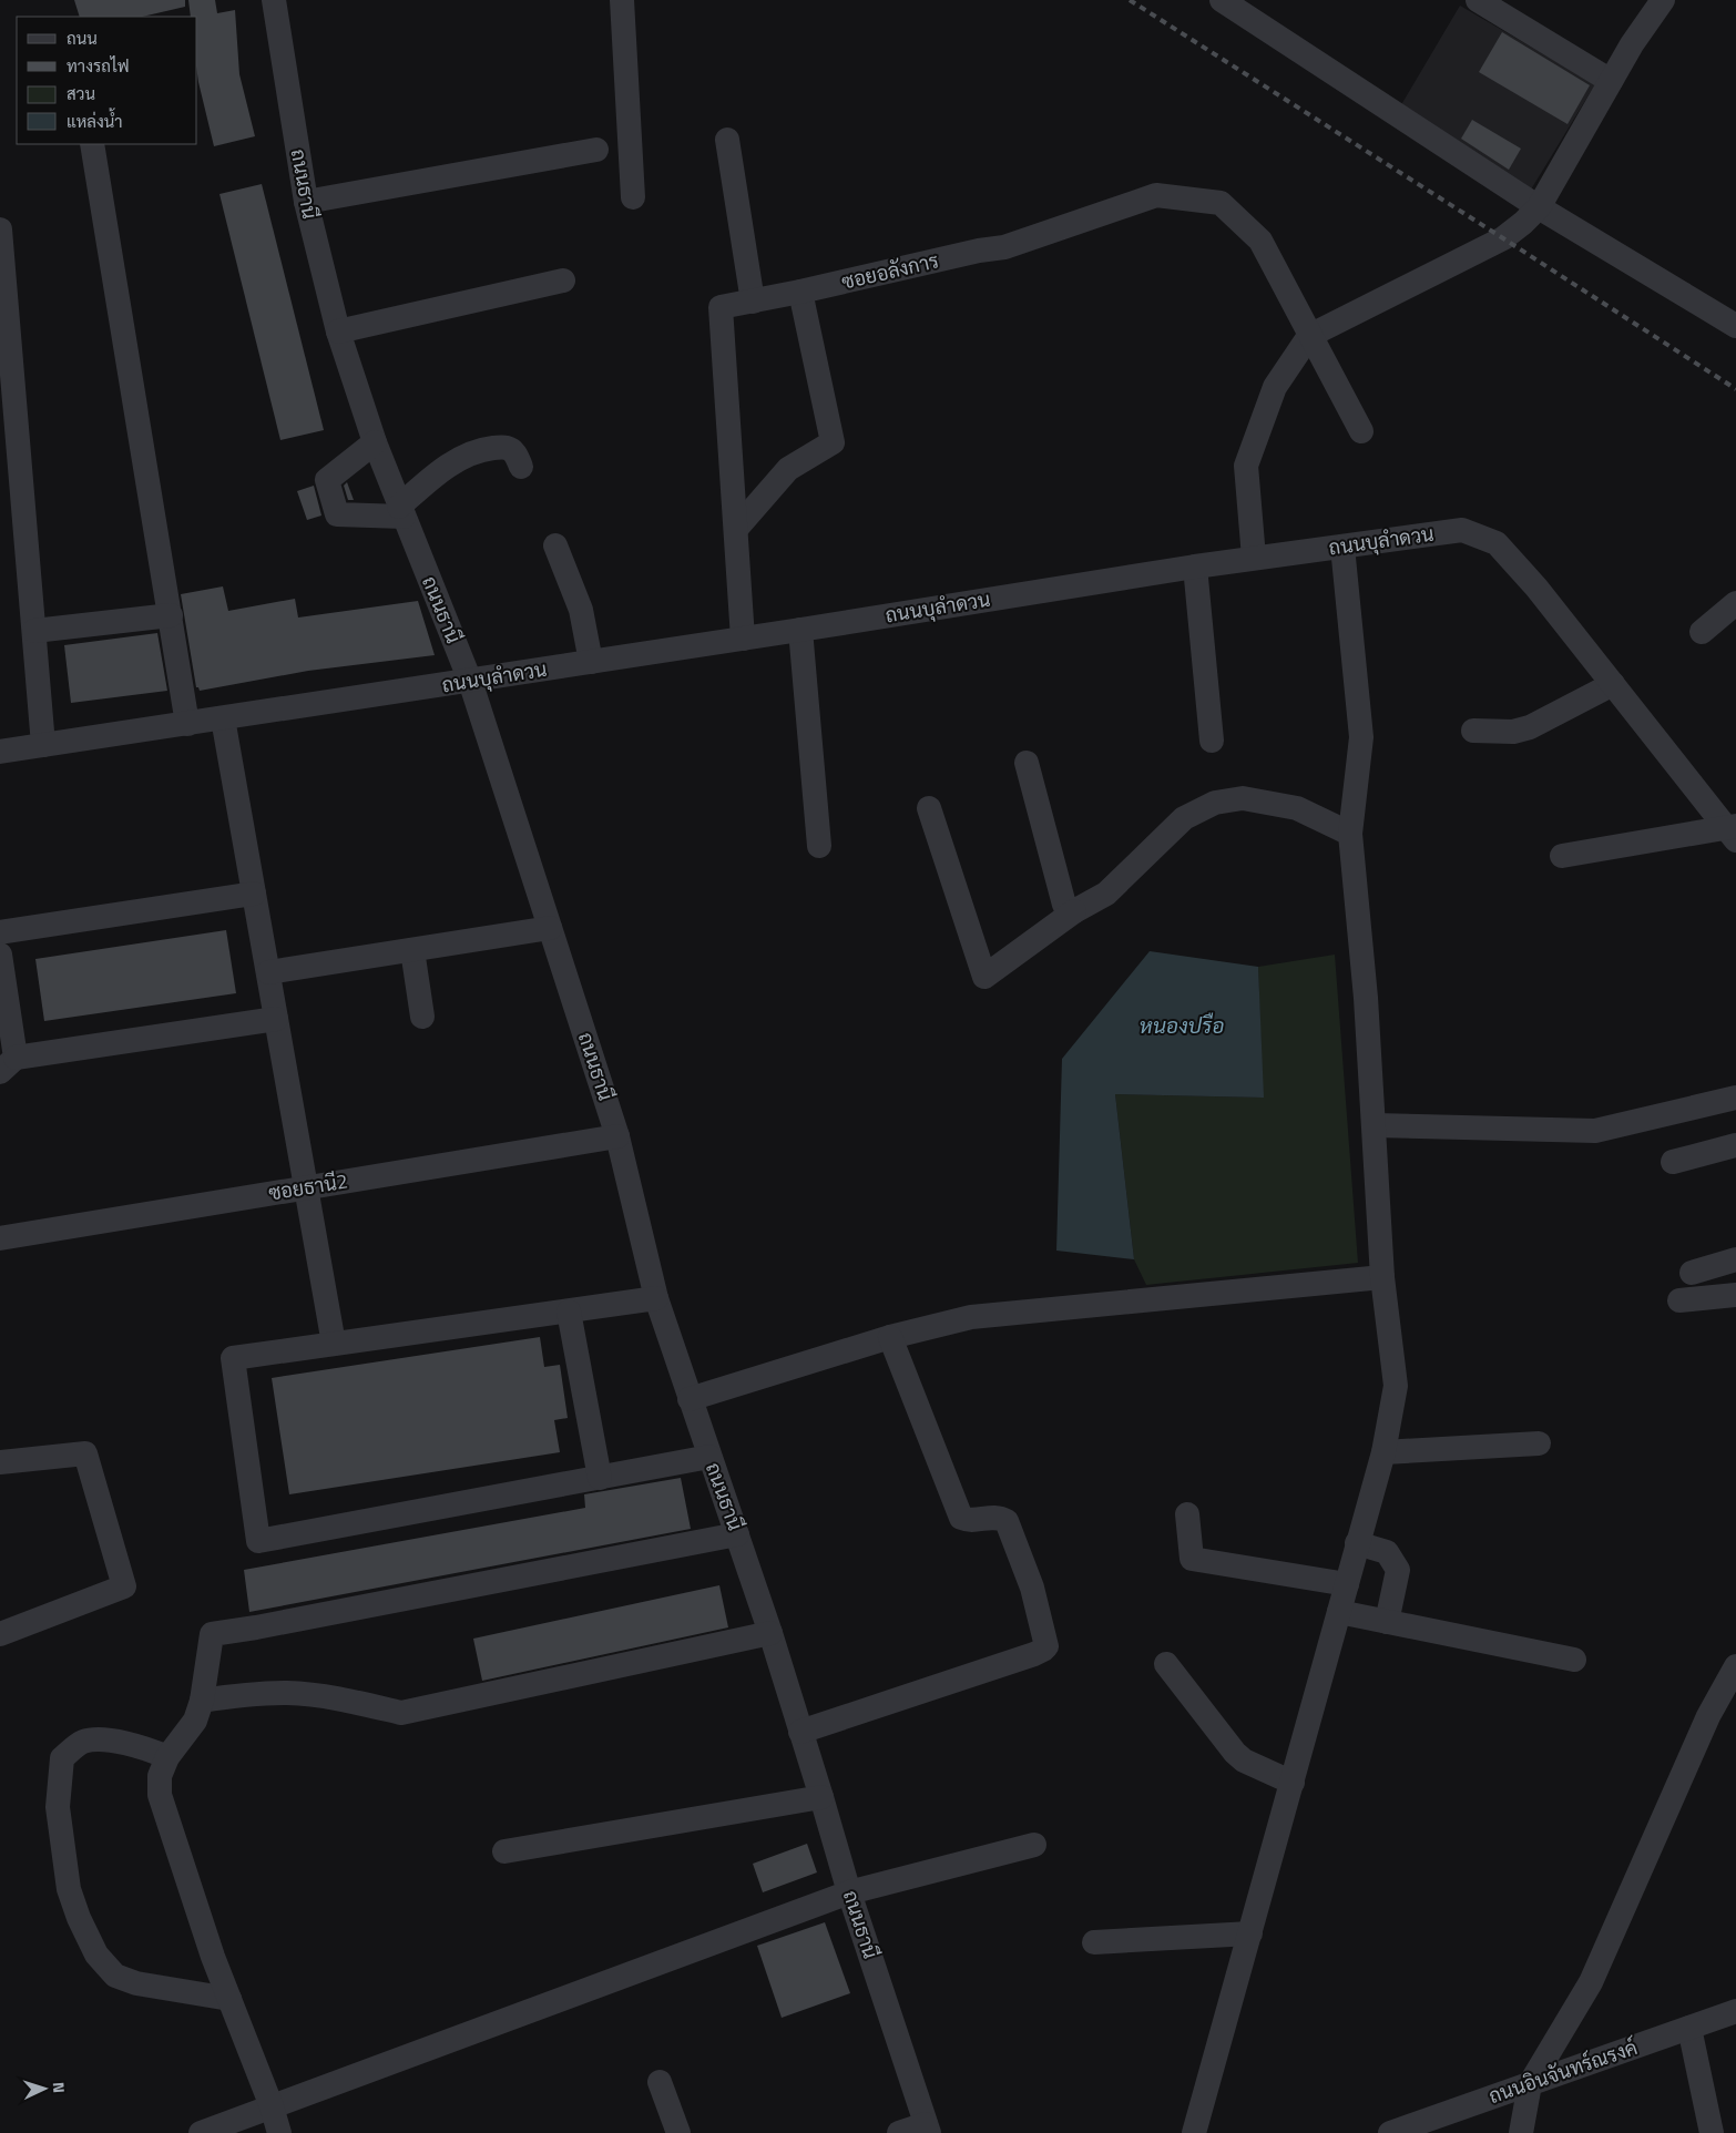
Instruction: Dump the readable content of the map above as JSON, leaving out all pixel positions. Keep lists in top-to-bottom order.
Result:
{
  "streets": {
    "street": [
      "ถนนธานี",
      "ซอยอลังการ",
      "ถนนบุลำดวน",
      "ซอยธานี2",
      "ถนนอินจันทร์ณรงค์"
    ]
  },
  "crossings": [
    ["ถนนธานี", "ถนนบุลำดวน"],
    ["ถนนธานี", "ซอยธานี2"],
    ["ซอยอลังการ", "ถนนบุลำดวน"]
  ],
  "water": ["หนองปรือ"],
  "legend": [
    "ถนน",
    "ทางรถไฟ",
    "สวน",
    "แหล่งน้ำ"
  ],
  "north": "right"
}
